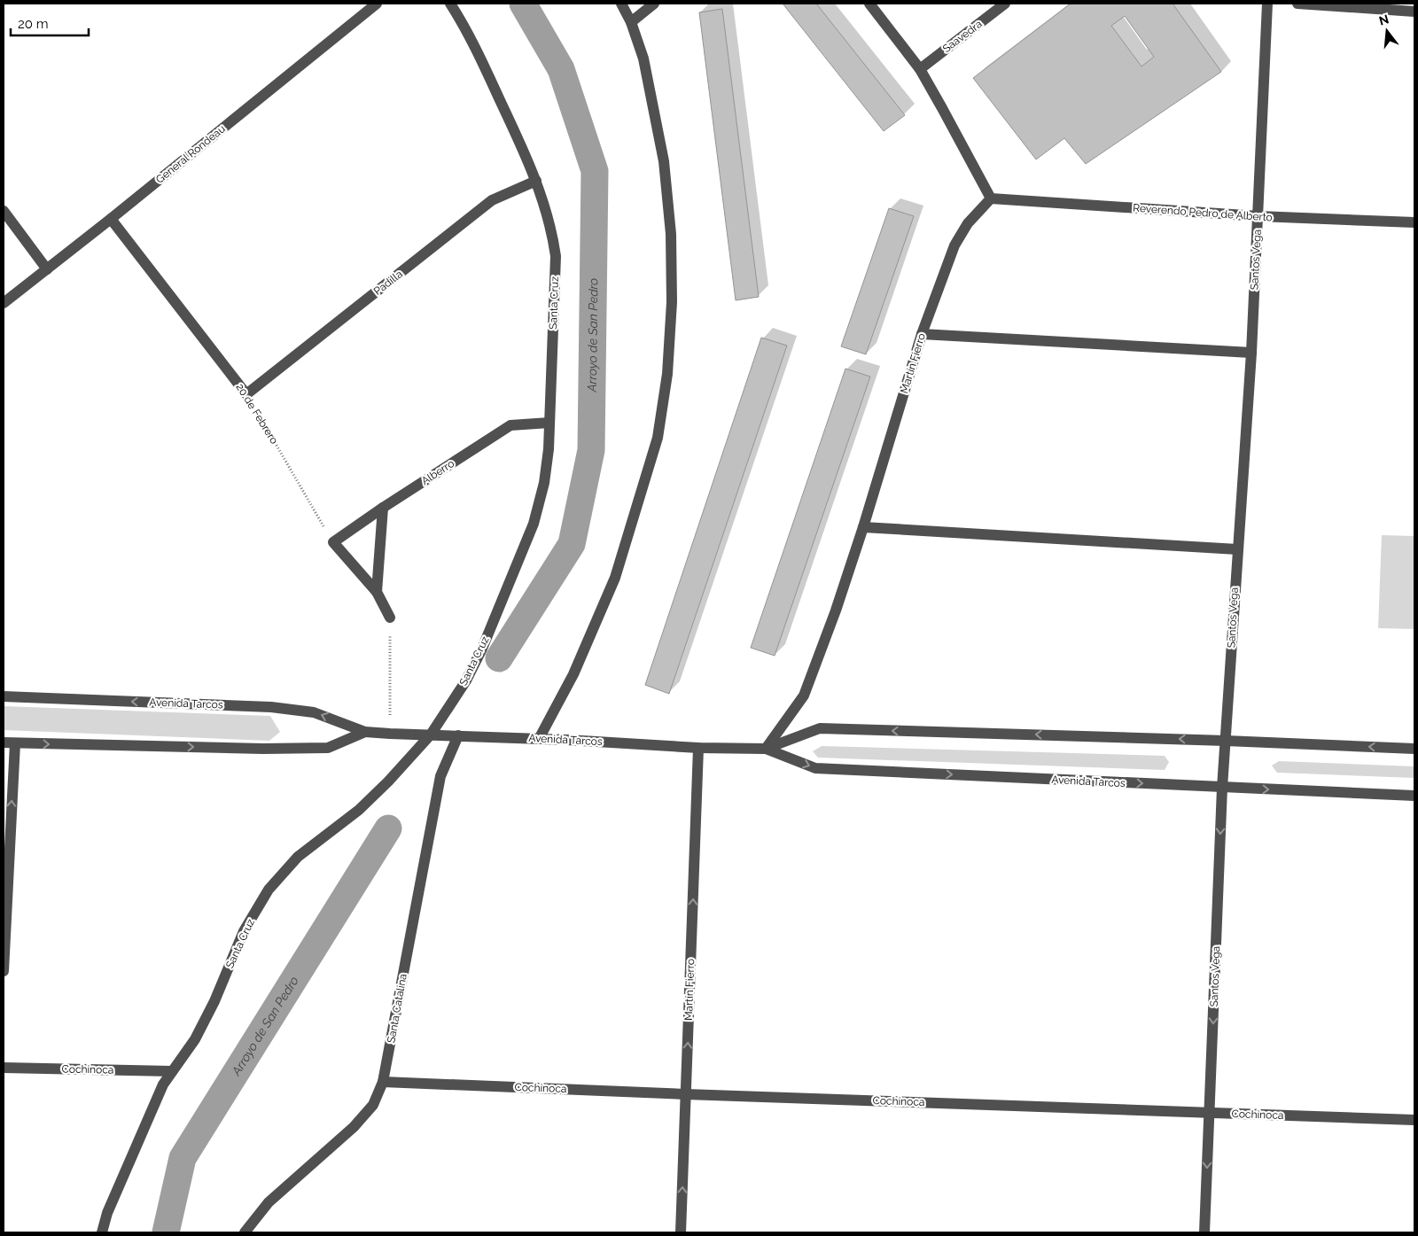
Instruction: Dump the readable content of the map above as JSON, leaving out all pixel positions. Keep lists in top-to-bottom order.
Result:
{
  "streets": {
    "street": [
      "Saavedra",
      "General Rondeau",
      "Reverendo Pedro de Alberto",
      "Santos Vega",
      "Padilla",
      "Santa Cruz",
      "Martín Fierro",
      "20 de Febrero",
      "Alberro",
      "Avenida Tarcos",
      "Santa Catalina",
      "Cochinoca"
    ]
  },
  "crossings": [
    ["General Rondeau", "20 de Febrero"],
    ["Reverendo Pedro de Alberto", "Santos Vega"],
    ["Reverendo Pedro de Alberto", "Martín Fierro"],
    ["Santos Vega", "Avenida Tarcos"],
    ["Santos Vega", "Cochinoca"],
    ["Padilla", "Santa Cruz"],
    ["Padilla", "20 de Febrero"],
    ["Santa Cruz", "Alberro"],
    ["Santa Cruz", "Avenida Tarcos"],
    ["Santa Cruz", "Cochinoca"],
    ["Martín Fierro", "Avenida Tarcos"],
    ["Martín Fierro", "Cochinoca"],
    ["20 de Febrero", "Alberro"],
    ["Avenida Tarcos", "Santa Catalina"],
    ["Santa Catalina", "Cochinoca"]
  ],
  "one_way": ["Santos Vega", "Martín Fierro"],
  "water": ["Arroyo de San Pedro"],
  "scale_bar": "20 m",
  "north": "top"
}
